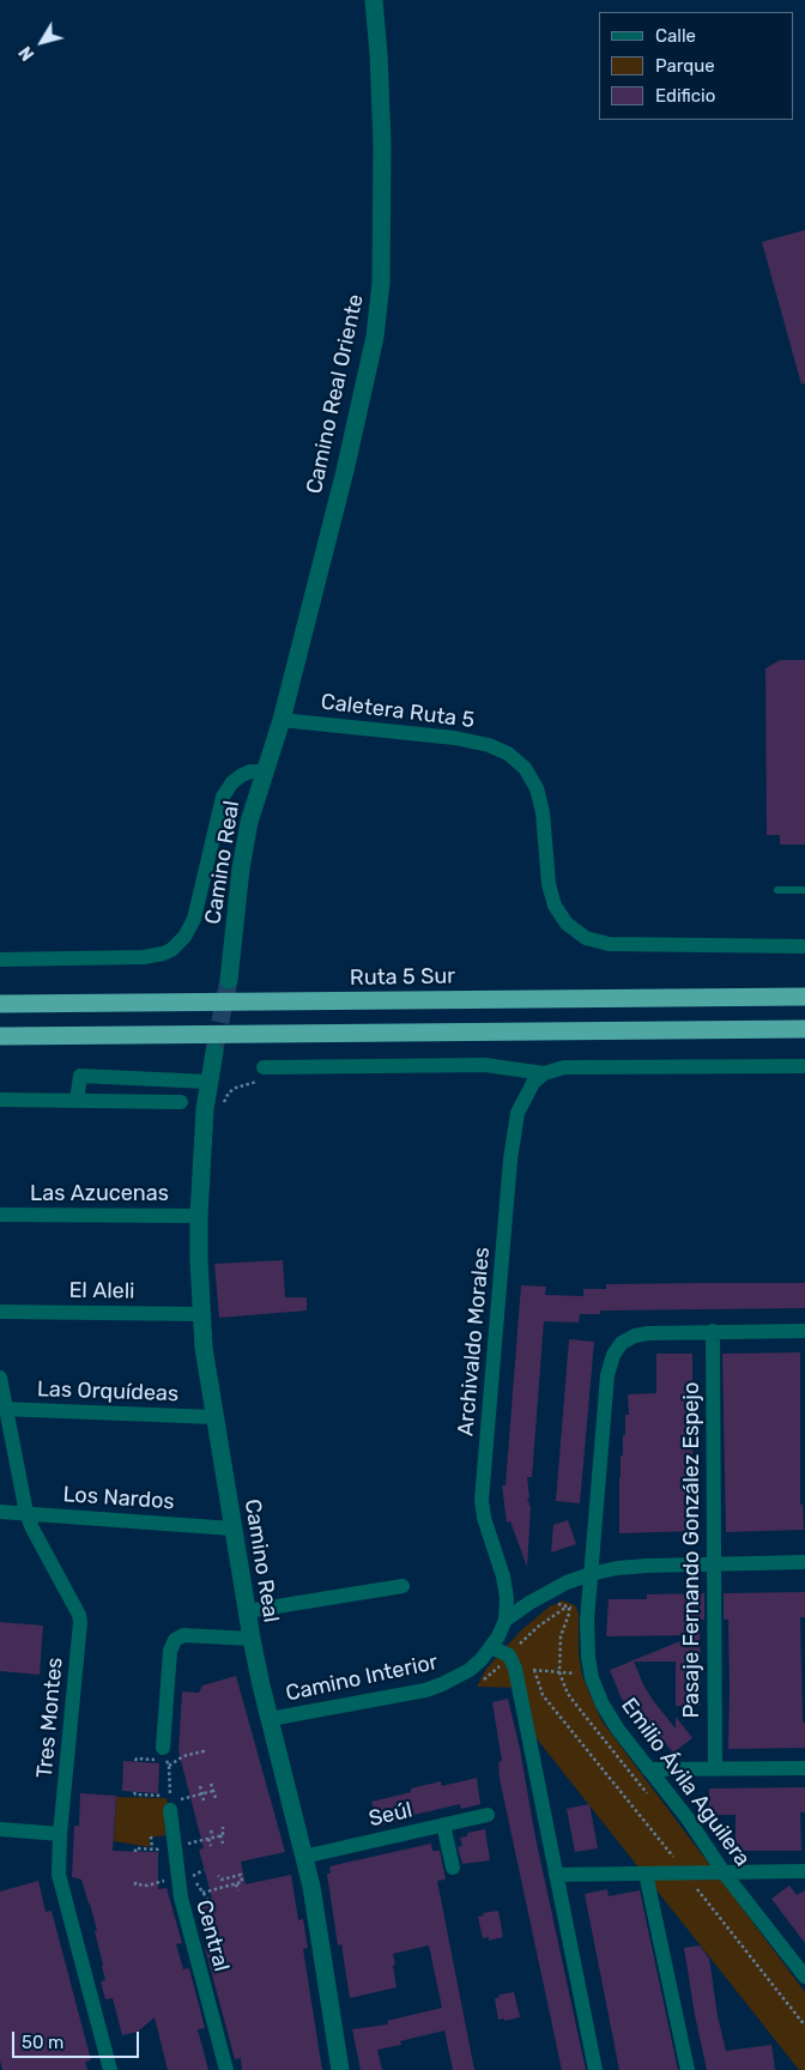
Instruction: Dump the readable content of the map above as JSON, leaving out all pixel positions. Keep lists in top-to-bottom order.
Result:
{
  "streets": {
    "highway": ["Ruta 5 Sur"],
    "street": [
      "Camino Real Oriente",
      "Caletera Ruta 5",
      "Camino Real",
      "Las Azucenas",
      "El Aleli",
      "Archivaldo Morales",
      "Las Orquídeas",
      "Los Nardos",
      "Pasaje Fernando González Espejo",
      "Camino Interior",
      "Tres Montes",
      "Emilio Ávila Aguilera",
      "Seúl",
      "Central"
    ]
  },
  "crossings": [
    ["Camino Real Oriente", "Caletera Ruta 5"],
    ["Camino Real Oriente", "Camino Real"],
    ["Caletera Ruta 5", "Camino Real"],
    ["Camino Real", "Las Azucenas"],
    ["Camino Real", "El Aleli"],
    ["Camino Real", "Las Orquídeas"],
    ["Camino Real", "Los Nardos"],
    ["Camino Real", "Camino Interior"],
    ["Camino Real", "Seúl"],
    ["Archivaldo Morales", "Camino Interior"],
    ["Las Orquídeas", "Tres Montes"],
    ["Los Nardos", "Tres Montes"],
    ["Pasaje Fernando González Espejo", "Emilio Ávila Aguilera"]
  ],
  "legend": ["Calle", "Parque", "Edificio"],
  "scale_bar": "50 m",
  "north": "bottom left"
}
